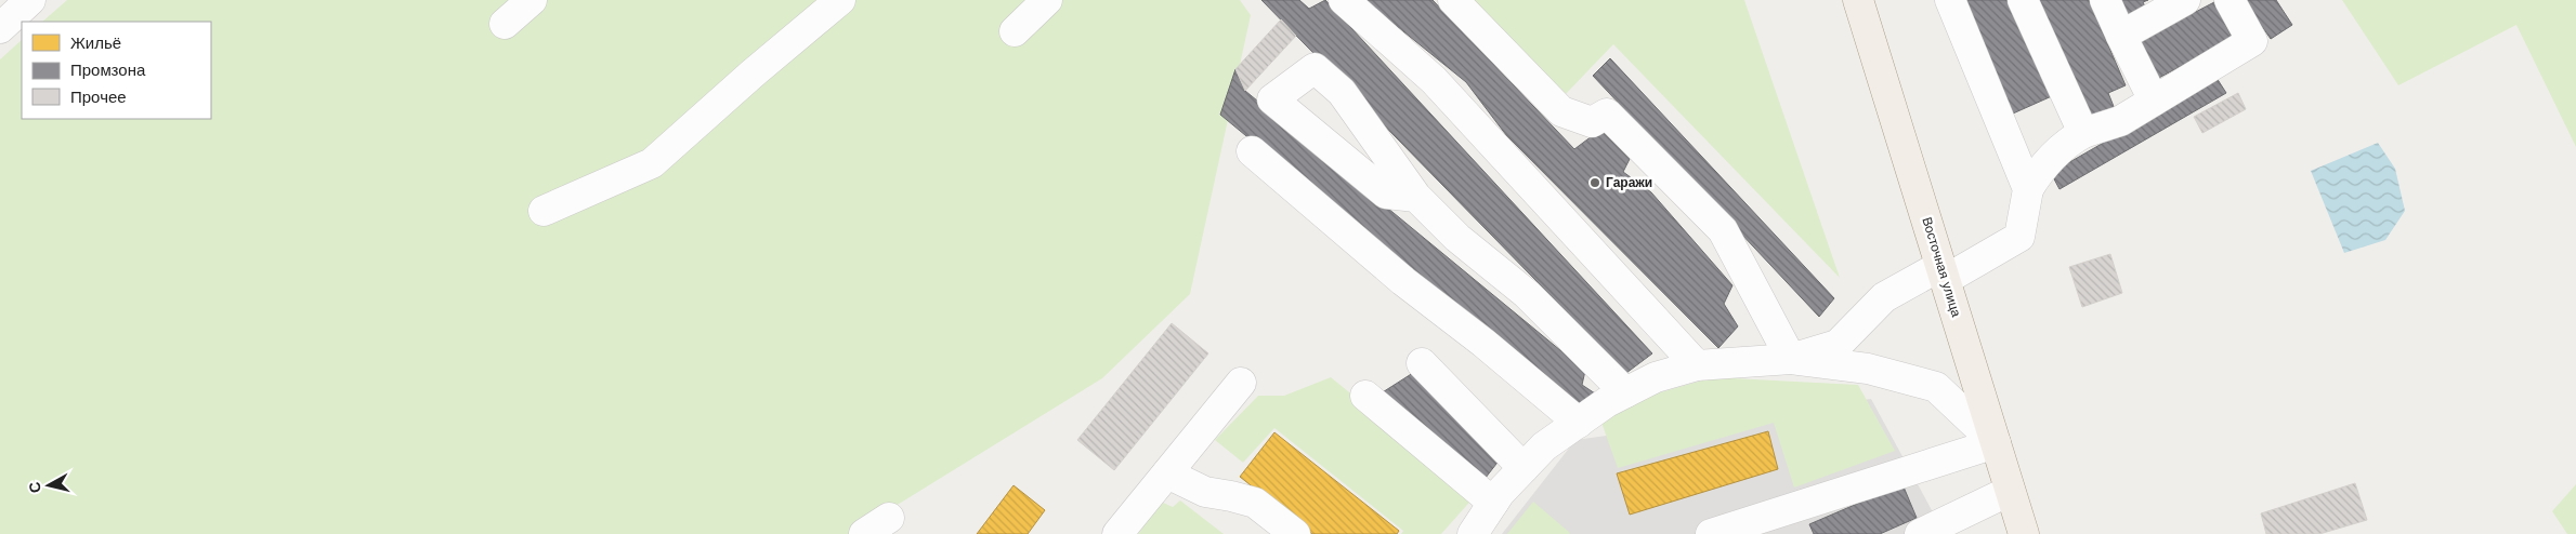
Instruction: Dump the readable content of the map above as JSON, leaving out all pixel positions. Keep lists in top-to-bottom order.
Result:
{
  "streets": {
    "main road": ["Восточная улица"]
  },
  "places": ["Гаражи"],
  "legend": ["Жильё", "Промзона", "Прочее"],
  "north": "left"
}
